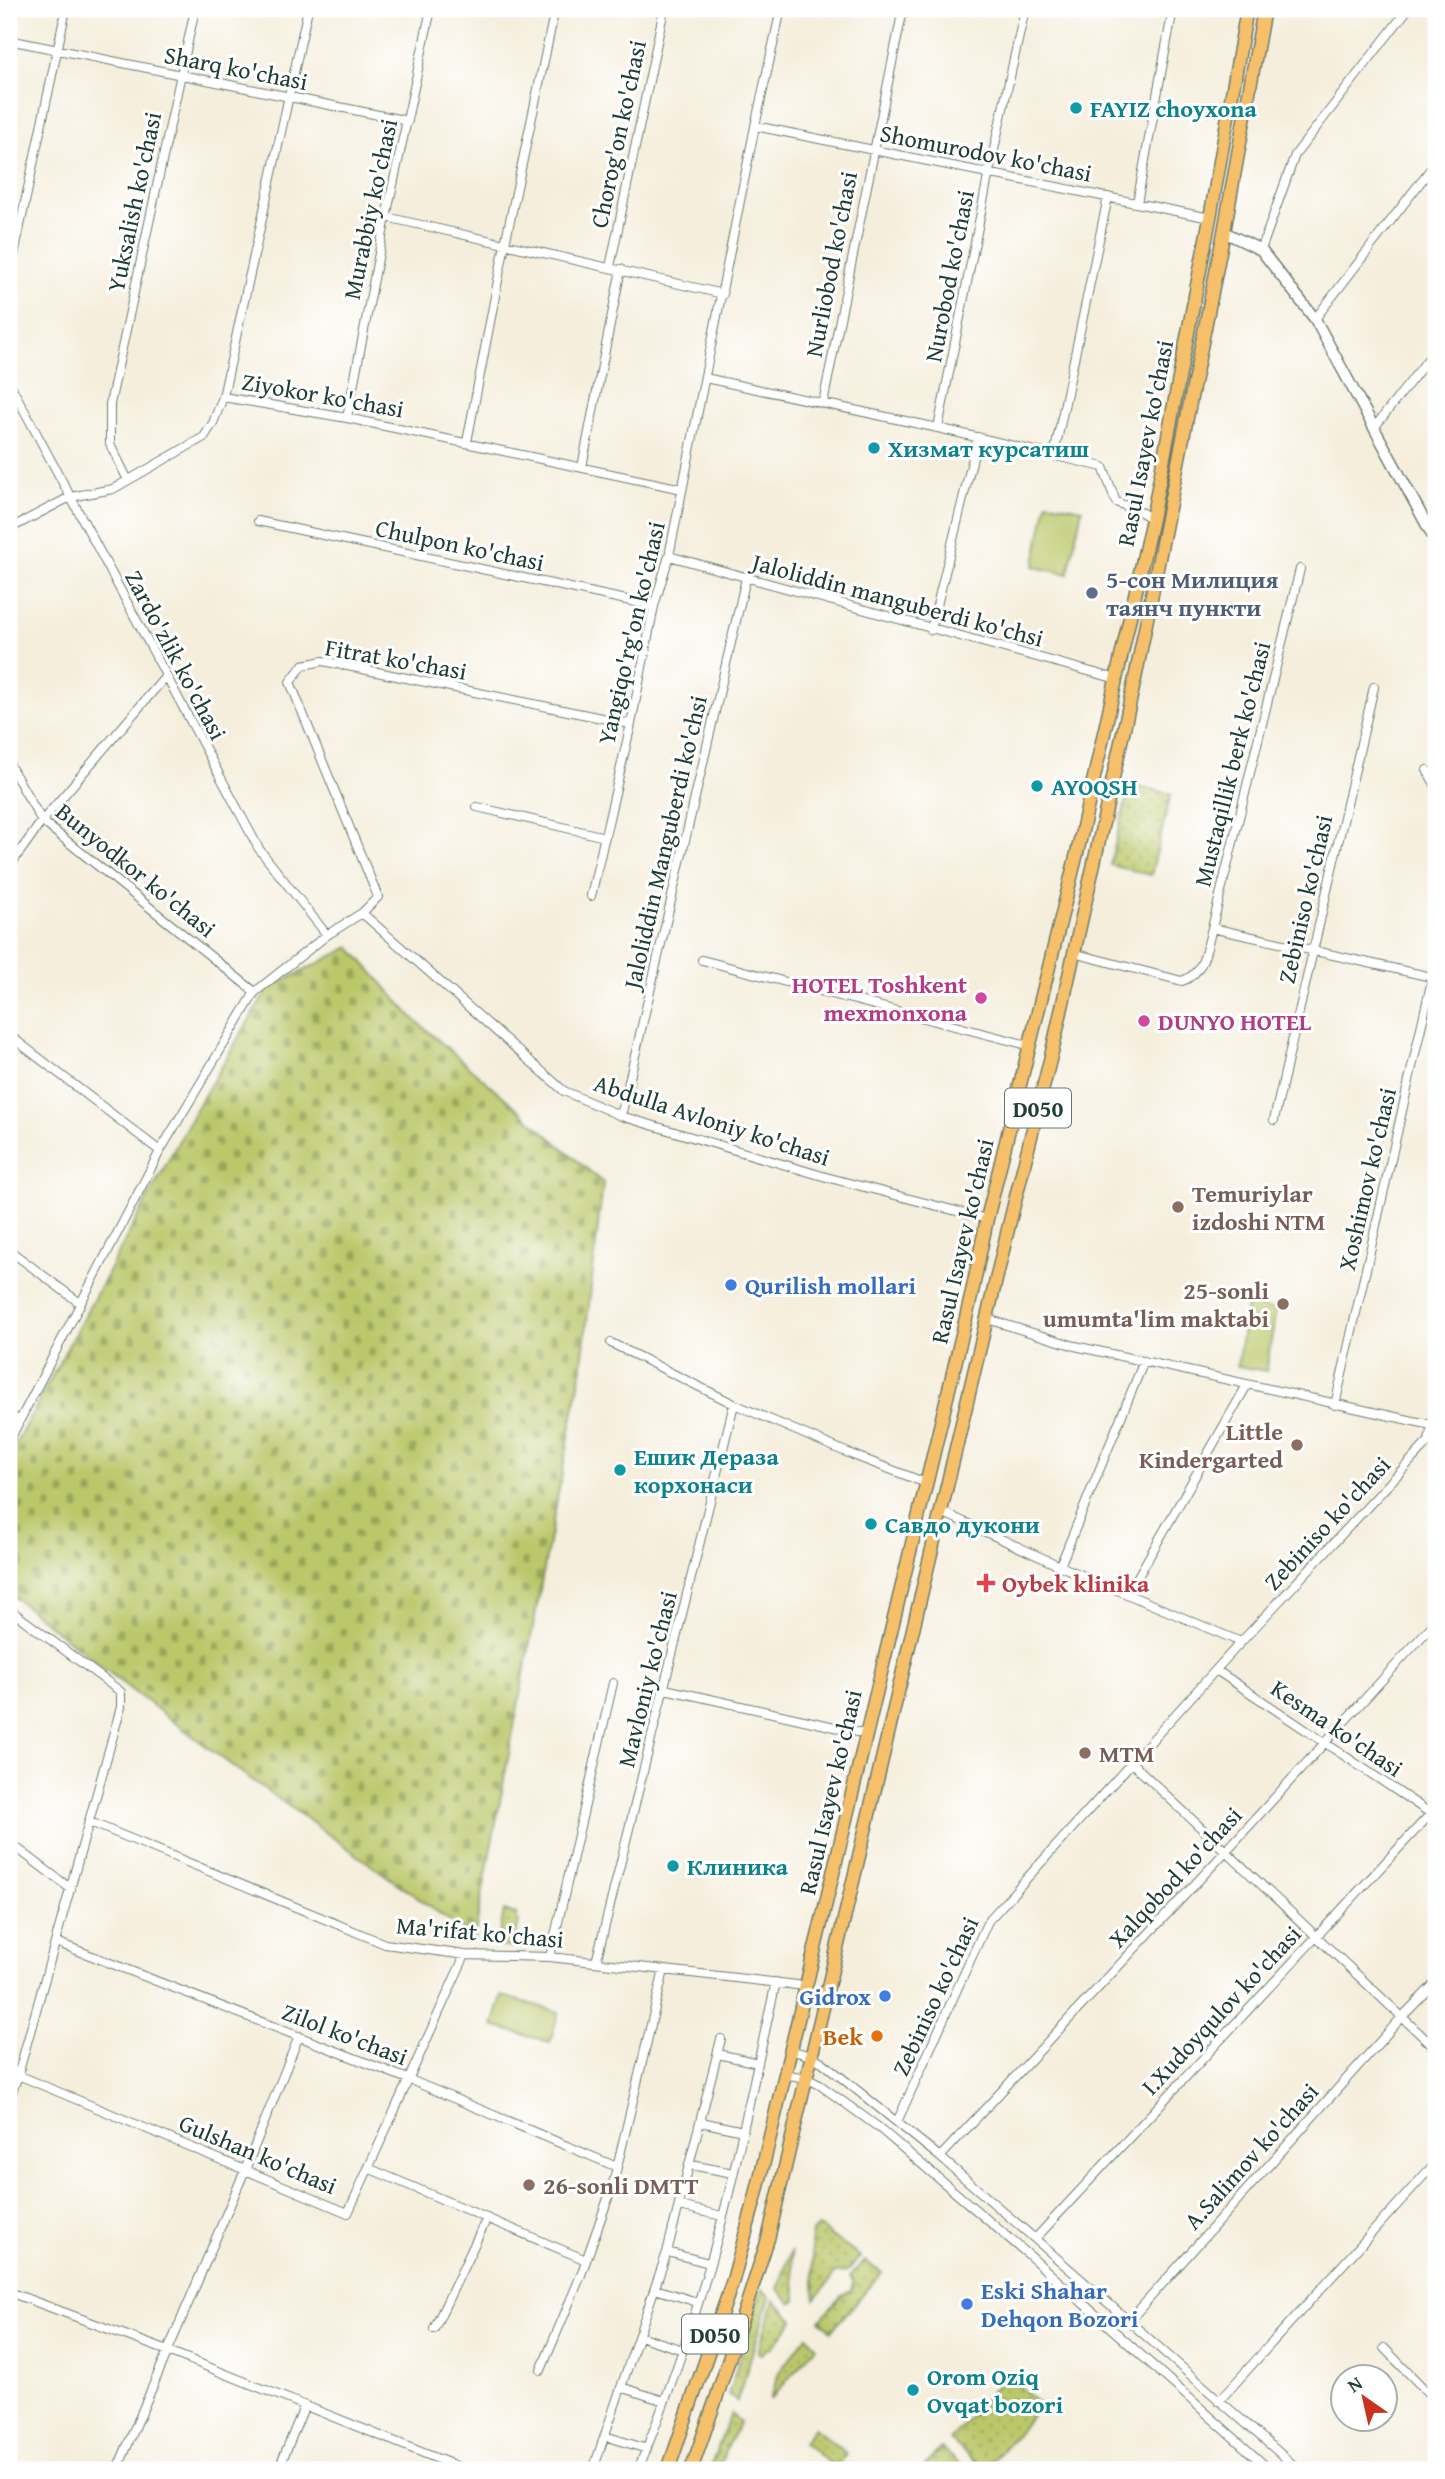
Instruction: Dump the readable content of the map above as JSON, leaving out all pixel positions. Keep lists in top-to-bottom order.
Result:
{
  "streets": {
    "main road": ["Rasul Isayev ko'chasi", "D050"],
    "street": [
      "Sharq ko'chasi",
      "Chorog'on ko'chasi",
      "Shomurodov ko'chasi",
      "Yuksalish ko'chasi",
      "Murabbiy ko'chasi",
      "Nurliobod ko'chasi",
      "Nurobod ko'chasi",
      "Ziyokor ko'chasi",
      "Chulpon ko'chasi",
      "Jaloliddin manguberdi ko'chsi",
      "Yangiqo'rg'on ko'chasi",
      "Zardo'zlik ko'chasi",
      "Fitrat ko'chasi",
      "Mustaqillik berk ko'chasi",
      "Jaloliddin Manguberdi ko'chsi",
      "Bunyodkor ko'chasi",
      "Zebiniso ko'chasi",
      "Abdulla Avloniy ko'chasi",
      "Xoshimov ko'chasi",
      "Mavloniy ko'chasi",
      "Kesma ko'chasi",
      "Xalqobod ko'chasi",
      "Ma'rifat ko'chasi",
      "I.Xudoyqulov ko'chasi",
      "Zilol ko'chasi",
      "Gulshan ko'chasi",
      "A.Salimov ko'chasi"
    ]
  },
  "crossings": [
    ["Sharq ko'chasi", "Yuksalish ko'chasi"],
    ["Sharq ko'chasi", "Murabbiy ko'chasi"],
    ["Sharq ko'chasi", "Ziyokor ko'chasi"],
    ["Chorog'on ko'chasi", "Murabbiy ko'chasi"],
    ["Chorog'on ko'chasi", "Yangiqo'rg'on ko'chasi"],
    ["Shomurodov ko'chasi", "Nurliobod ko'chasi"],
    ["Shomurodov ko'chasi", "Nurobod ko'chasi"],
    ["Shomurodov ko'chasi", "Rasul Isayev ko'chasi"],
    ["Shomurodov ko'chasi", "Yangiqo'rg'on ko'chasi"],
    ["Murabbiy ko'chasi", "Ziyokor ko'chasi"],
    ["Ziyokor ko'chasi", "Yangiqo'rg'on ko'chasi"],
    ["Rasul Isayev ko'chasi", "Jaloliddin manguberdi ko'chsi"],
    ["Rasul Isayev ko'chasi", "Mustaqillik berk ko'chasi"],
    ["Rasul Isayev ko'chasi", "Abdulla Avloniy ko'chasi"],
    ["Rasul Isayev ko'chasi", "Ma'rifat ko'chasi"],
    ["Chulpon ko'chasi", "Yangiqo'rg'on ko'chasi"],
    ["Jaloliddin manguberdi ko'chsi", "Yangiqo'rg'on ko'chasi"],
    ["Jaloliddin manguberdi ko'chsi", "Jaloliddin Manguberdi ko'chsi"],
    ["Yangiqo'rg'on ko'chasi", "Fitrat ko'chasi"],
    ["Fitrat ko'chasi", "Abdulla Avloniy ko'chasi"],
    ["Jaloliddin Manguberdi ko'chsi", "Abdulla Avloniy ko'chasi"],
    ["Zebiniso ko'chasi", "Kesma ko'chasi"],
    ["Mavloniy ko'chasi", "Ma'rifat ko'chasi"],
    ["Kesma ko'chasi", "Xalqobod ko'chasi"],
    ["Kesma ko'chasi", "I.Xudoyqulov ko'chasi"],
    ["Ma'rifat ko'chasi", "Gulshan ko'chasi"],
    ["Zilol ko'chasi", "Gulshan ko'chasi"]
  ],
  "places": {
    "other": [
      "FAYIZ choyxona",
      "Хизмат курсатиш",
      "5-сон Милиция таянч пункти",
      "AYOQSH",
      "HOTEL Toshkent mexmonxona",
      "DUNYO HOTEL",
      "Temuriylar izdoshi NTM",
      "Qurilish mollari",
      "25-sonli umumta'lim maktabi",
      "Little Kindergarted",
      "Ешик Дераза корхонаси",
      "Савдо дукони",
      "MTM",
      "Клиника",
      "Gidrox",
      "Bek",
      "26-sonli DMTT",
      "Eski Shahar Dehqon Bozori",
      "Orom Oziq Ovqat bozori"
    ],
    "health": ["Oybek klinika"]
  },
  "north": "top left"
}
